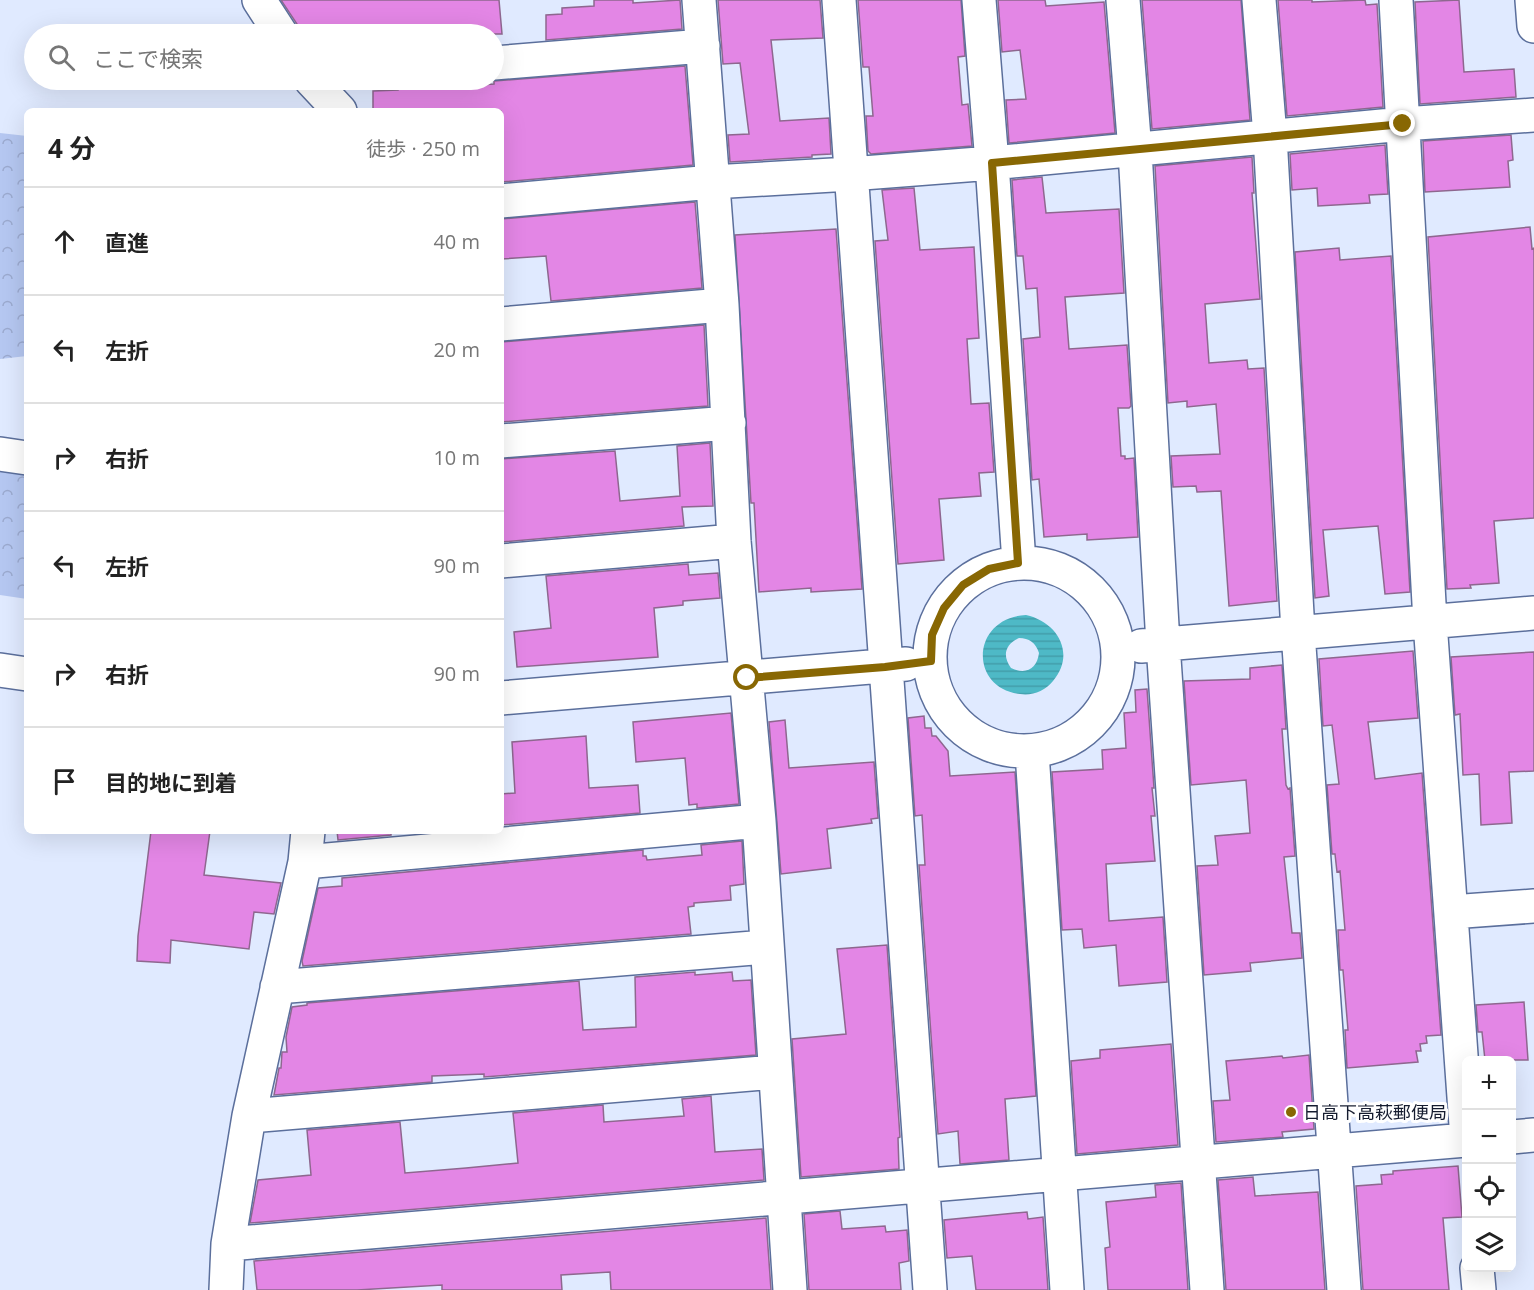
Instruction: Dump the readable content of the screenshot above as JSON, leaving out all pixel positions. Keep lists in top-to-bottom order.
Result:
{
  "places": ["日高下高萩郵便局"],
  "page": {
    "search": "ここで検索",
    "heading": ["4 分", "徒歩 · 250 m"],
    "list": [
      ["直進", "40 m"],
      ["左折", "20 m"],
      ["右折", "10 m"],
      ["左折", "90 m"],
      ["右折", "90 m"],
      "目的地に到着"
    ],
    "map_buttons": ["+", "−"]
  }
}
